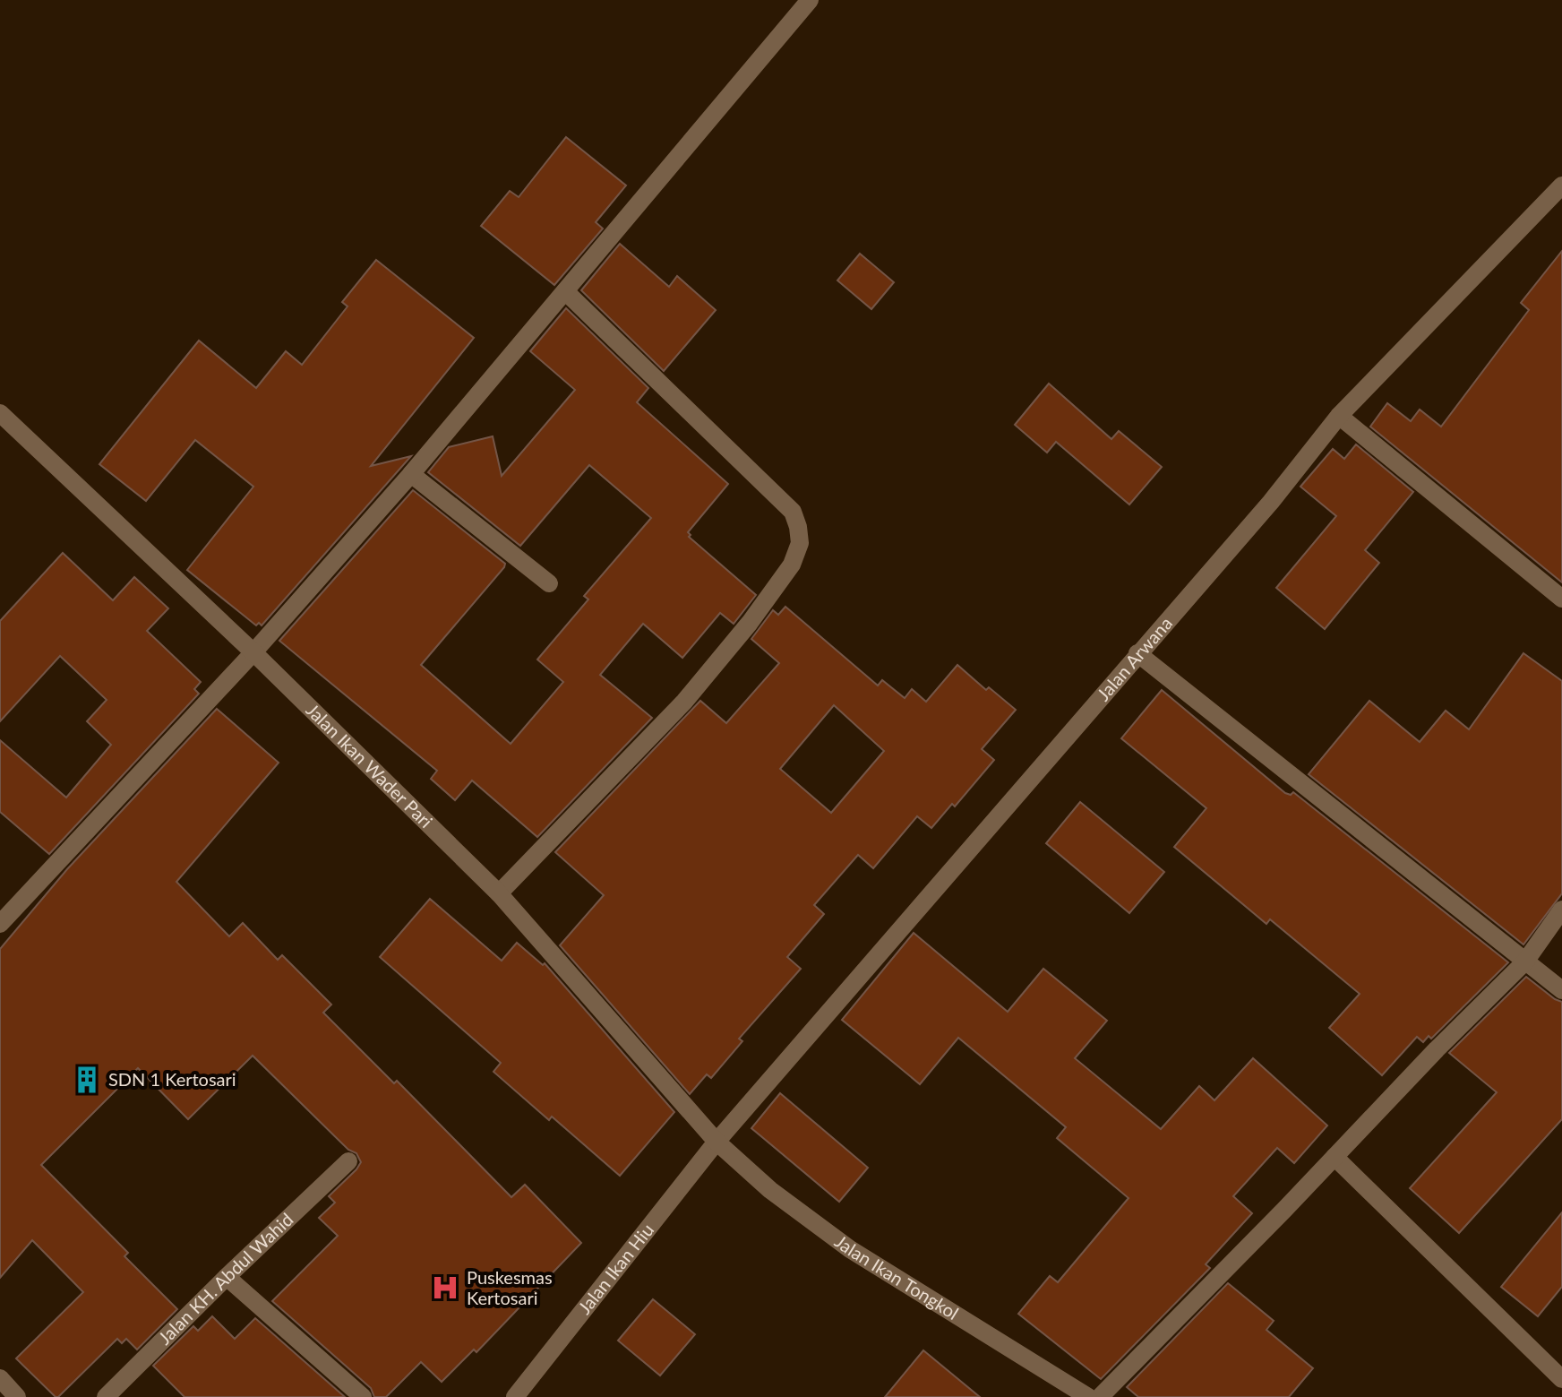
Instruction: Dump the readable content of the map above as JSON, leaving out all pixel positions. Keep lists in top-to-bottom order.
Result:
{
  "streets": {
    "street": [
      "Jalan Arwana",
      "Jalan Ikan Wader Pari",
      "Jalan Ikan Hiu",
      "Jalan Ikan Tongkol",
      "Jalan KH. Abdul Wahid"
    ]
  },
  "crossings": [
    ["Jalan Arwana", "Jalan Ikan Wader Pari"],
    ["Jalan Arwana", "Jalan Ikan Hiu"],
    ["Jalan Arwana", "Jalan Ikan Tongkol"],
    ["Jalan Ikan Wader Pari", "Jalan Ikan Hiu"],
    ["Jalan Ikan Wader Pari", "Jalan Ikan Tongkol"],
    ["Jalan Ikan Hiu", "Jalan Ikan Tongkol"]
  ],
  "places": {
    "building": ["SDN 1 Kertosari"],
    "hospital": ["Puskesmas Kertosari"]
  }
}
